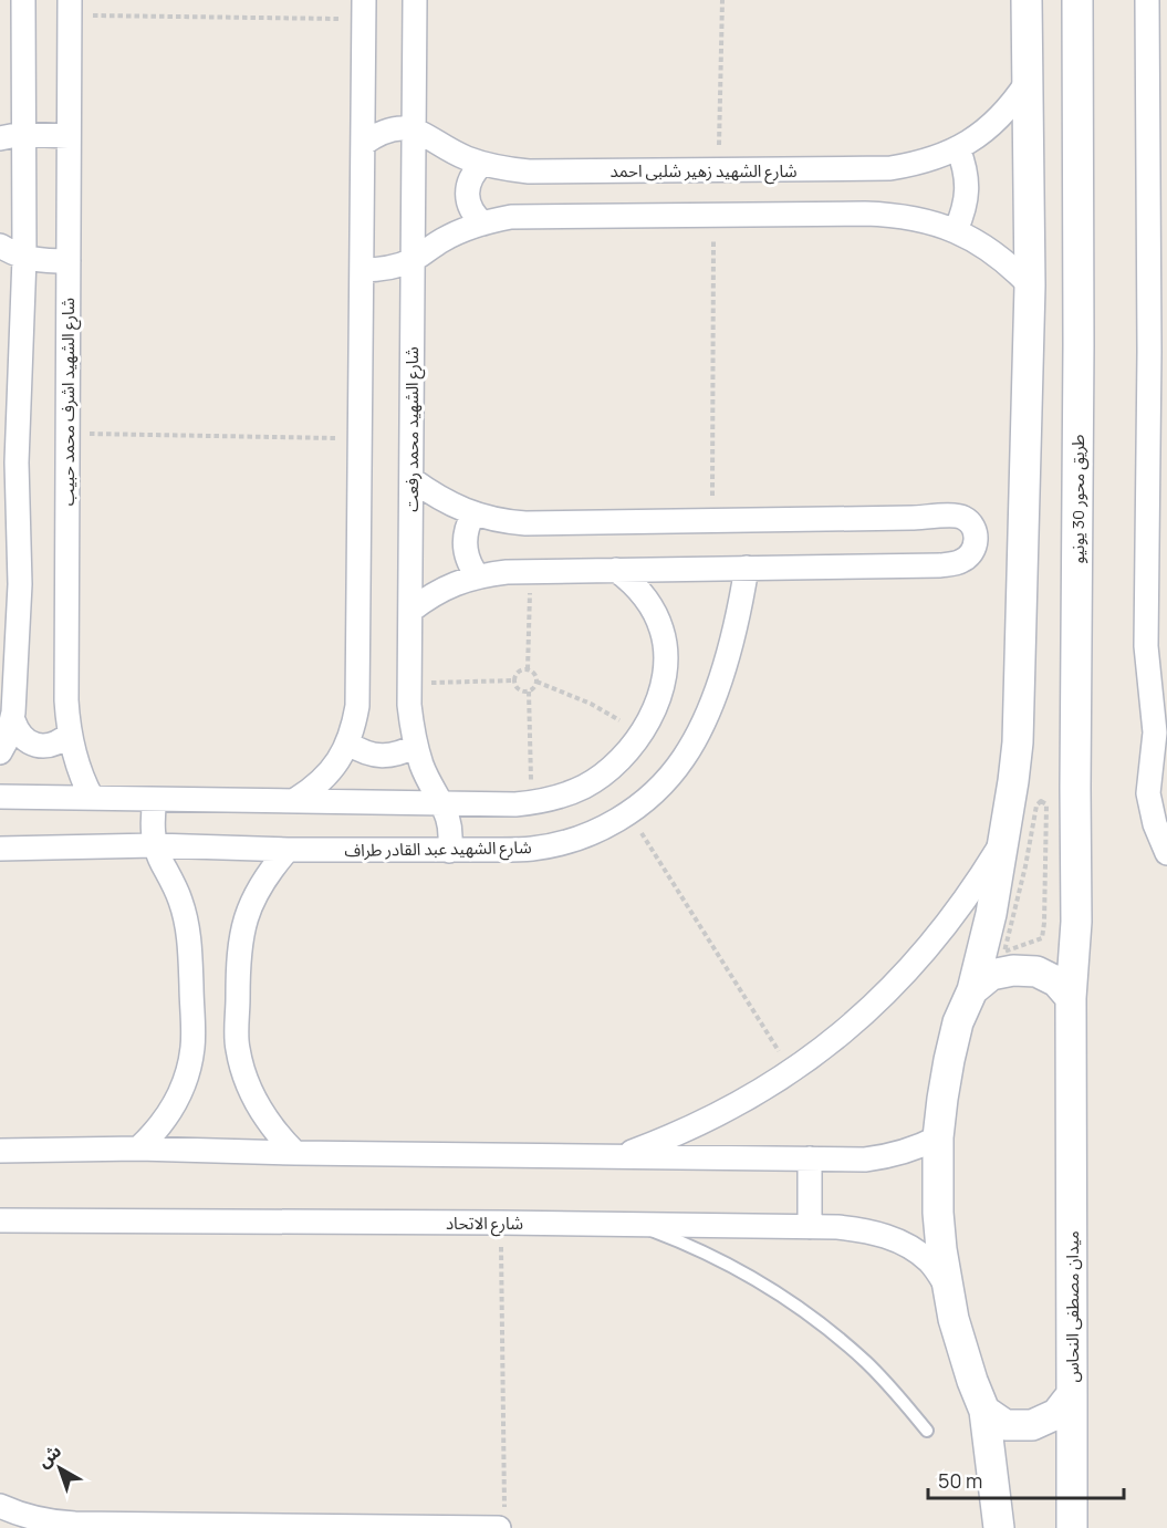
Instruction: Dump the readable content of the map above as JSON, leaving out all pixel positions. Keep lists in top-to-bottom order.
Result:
{
  "streets": {
    "street": [
      "شارع الشهيد زهير شلبى احمد",
      "شارع الشهيد اشرف محمد حبيب",
      "شارع الشهيد محمد رفعت",
      "طريق محور 30 يونيو",
      "شارع الشهيد عبد القادر طراف",
      "شارع الاتحاد",
      "ميدان مصطفى النحاس"
    ]
  },
  "crossings": [
    ["شارع الشهيد زهير شلبى احمد", "شارع الشهيد محمد رفعت"],
    ["شارع الشهيد محمد رفعت", "شارع الشهيد عبد القادر طراف"],
    ["طريق محور 30 يونيو", "ميدان مصطفى النحاس"]
  ],
  "scale_bar": "50 m",
  "north": "top left"
}
